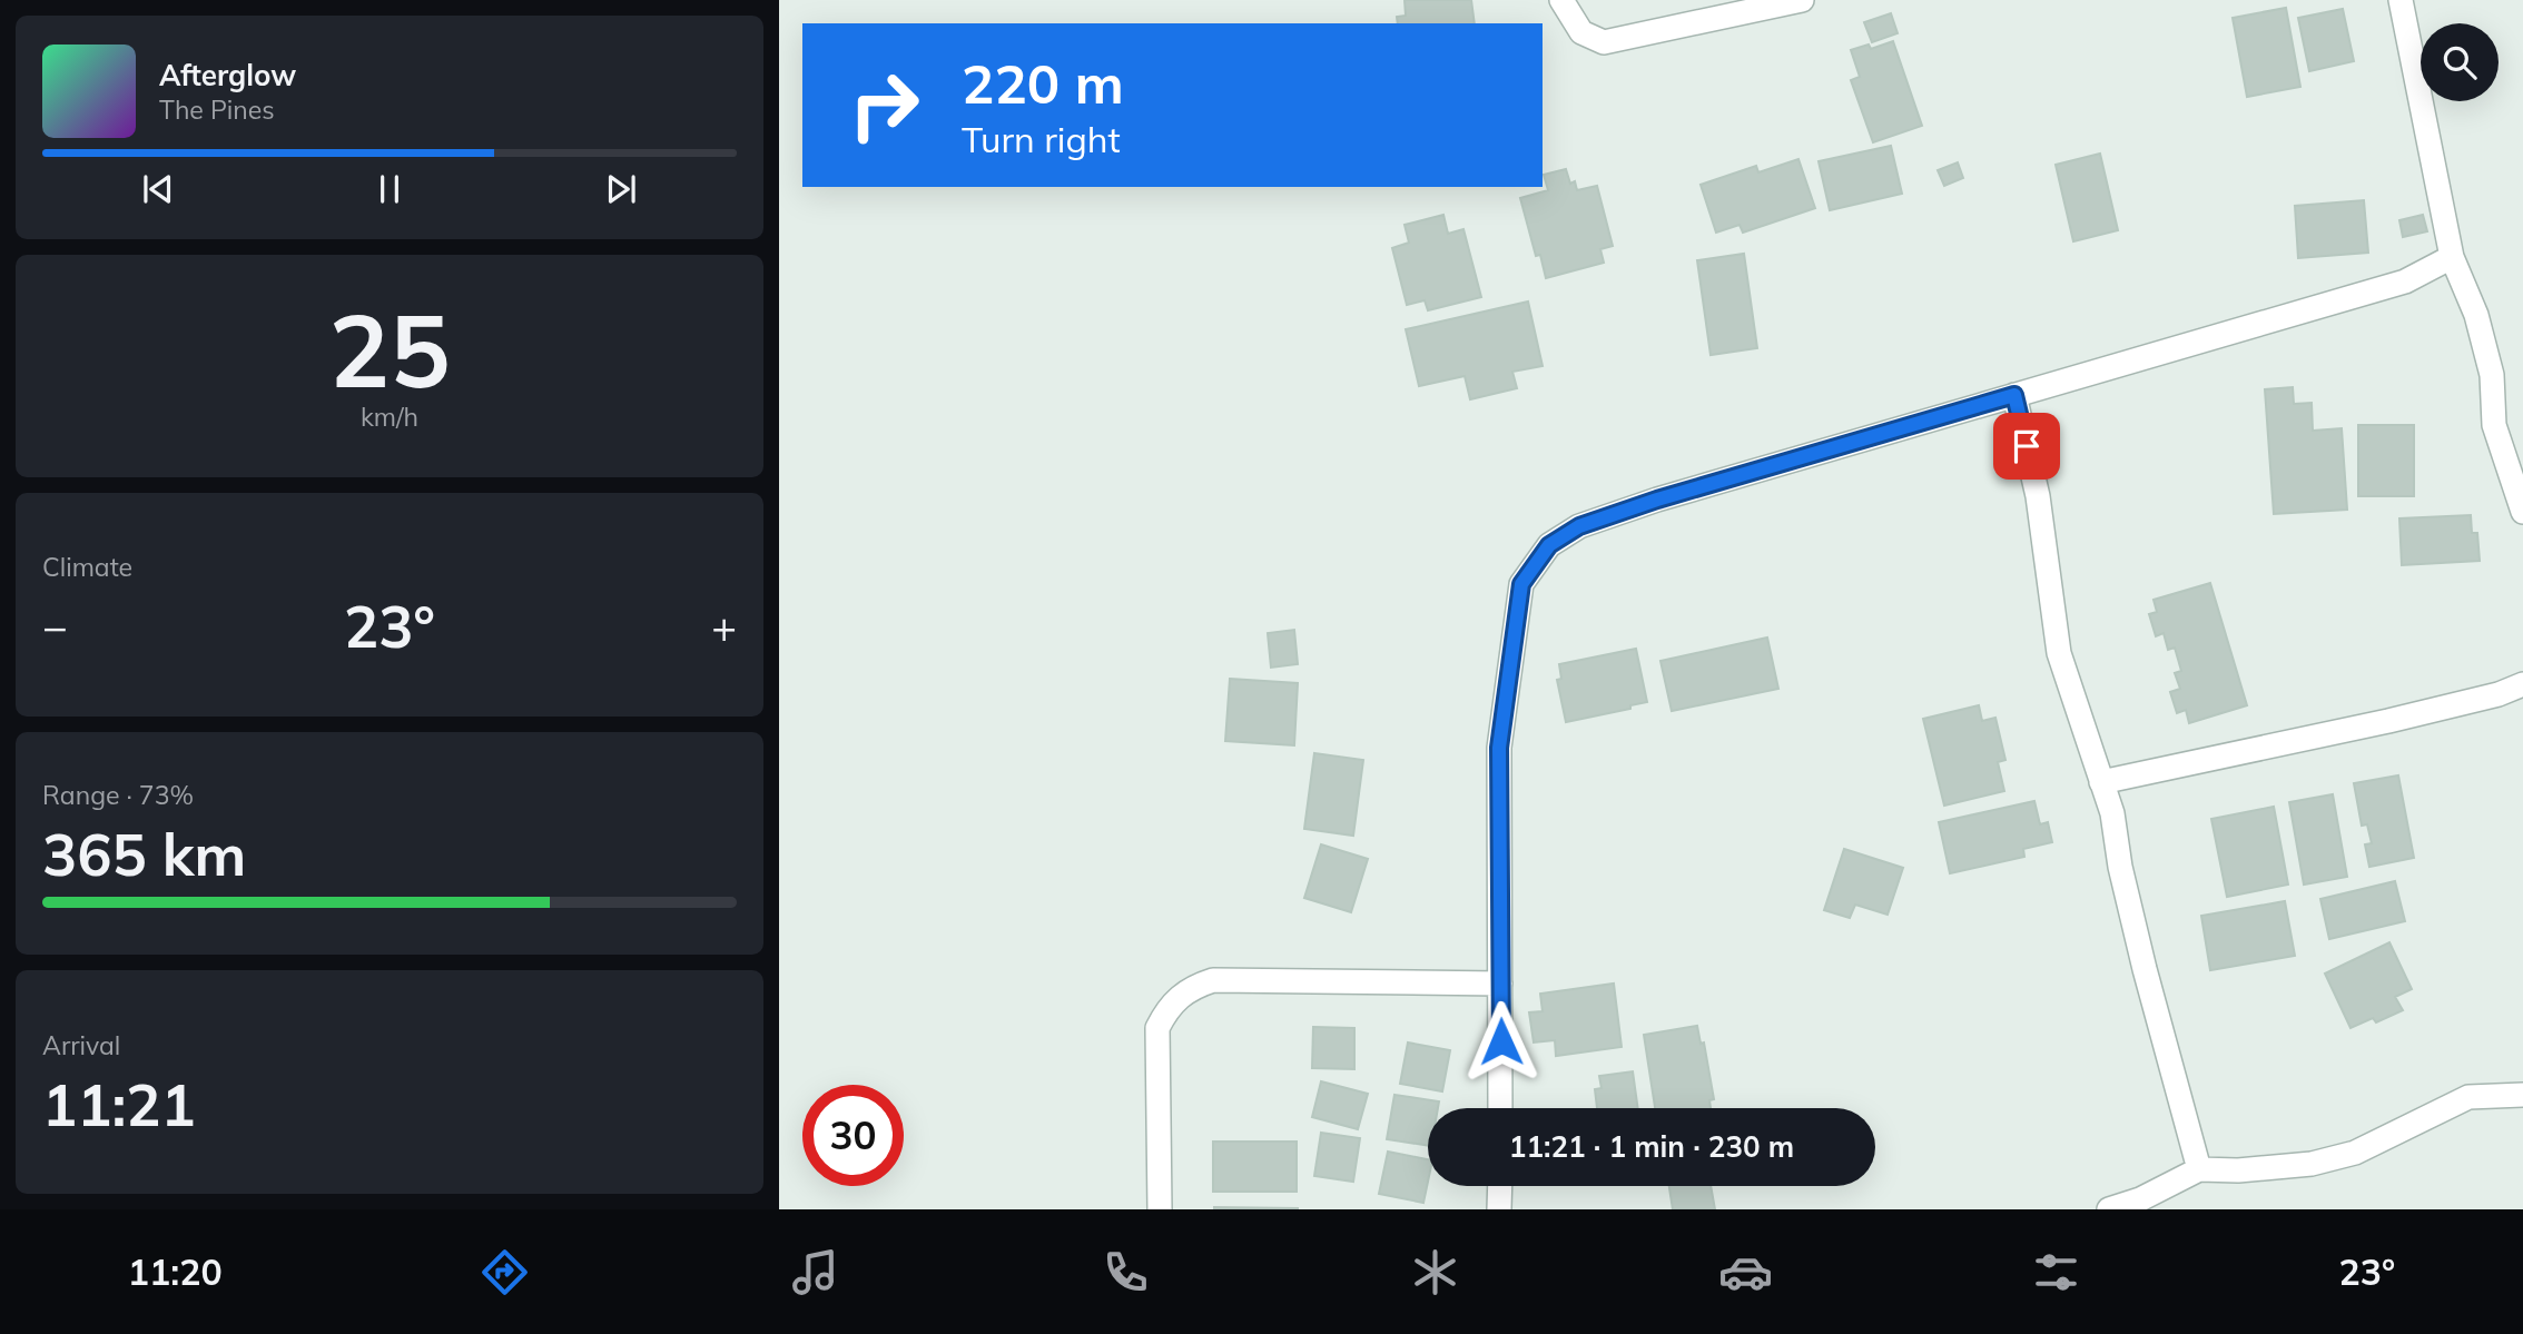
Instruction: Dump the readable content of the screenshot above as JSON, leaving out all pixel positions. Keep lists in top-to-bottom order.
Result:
{
  "page": {
    "turn": ["220 m", "Turn right"],
    "song": ["Afterglow", "The Pines"],
    "tile": [
      ["25", "km/h"],
      "Climate",
      ["Range · 73%", "365 km"],
      ["Arrival", "11:21"]
    ],
    "heat": ["−", "23°", "+"],
    "limit": "30",
    "trip": "11:21 · 1 min · 230 m",
    "tabs": ["11:20", "23°"]
  }
}
